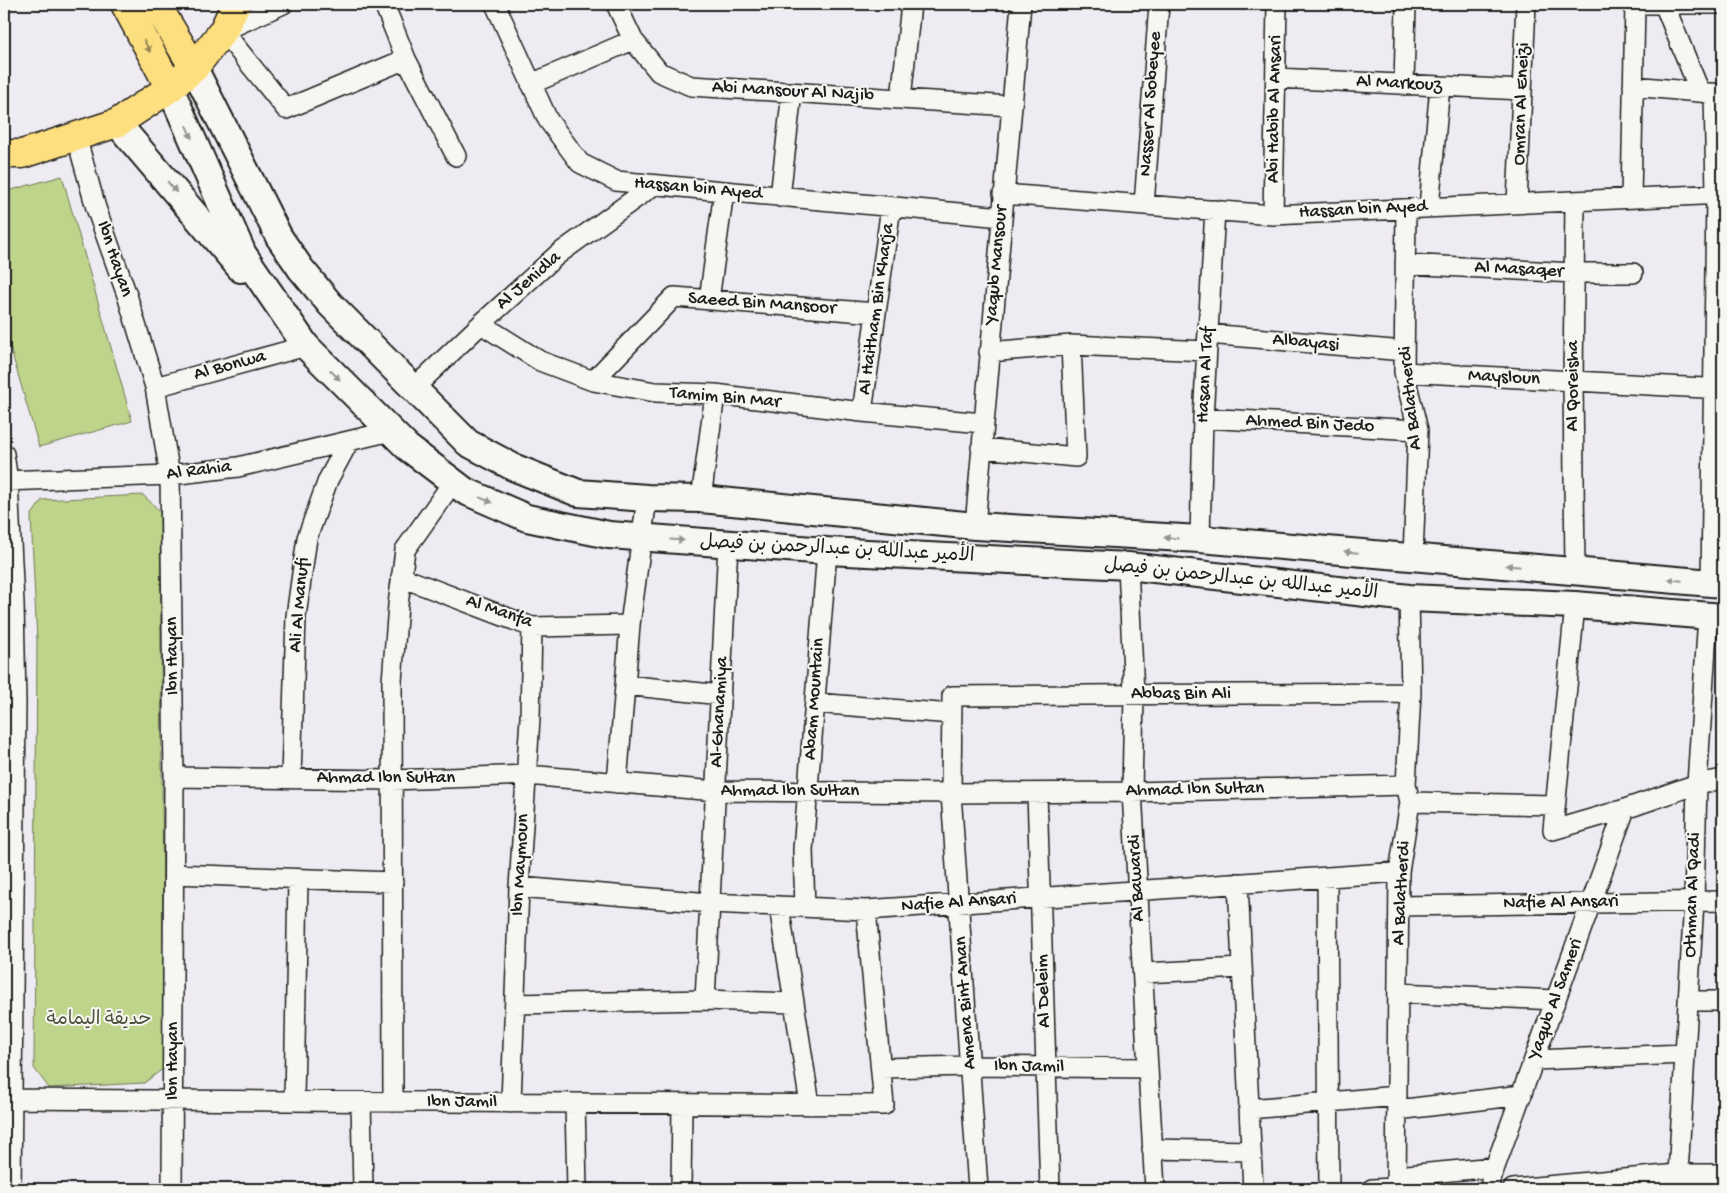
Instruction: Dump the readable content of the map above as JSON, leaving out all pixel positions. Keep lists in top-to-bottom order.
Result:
{
  "streets": {
    "main road": ["الأمير عبدالله بن عبدالرحمن بن فيصل"],
    "street": [
      "Al Markouz",
      "Abi Mansour Al Najib",
      "Nasser Al Sobeyee",
      "Omran Al Eneizi",
      "Abi Habib Al Ansari",
      "Hassan bin Ayed",
      "Ibn Hayan",
      "Yaqub Mansour",
      "Al Masaqer",
      "Al Jenidla",
      "Saeed Bin Mansoor",
      "Al Haitham Bin Kharja",
      "Albayasi",
      "Al Bonwa",
      "Hasan Al Taf",
      "Maysloun",
      "Al Qoreisha",
      "Tamim Bin Mar",
      "Al Balatherdi",
      "Ahmed Bin Jedo",
      "Al Rahia",
      "Ali Al Manufi",
      "Al Manfa",
      "Abbas Bin Ali",
      "Abam Mountain",
      "Al-Ghanamiya",
      "Ahmad Ibn Sultan",
      "Ibn Maymoun",
      "Al Bawardi",
      "Othman Al Qadi",
      "Nafie Al Ansari",
      "Al Deleim",
      "Yaqub Al Sameri",
      "Amena Bint Anan",
      "Ibn Jamil"
    ]
  },
  "crossings": [
    ["Al Markouz", "Omran Al Eneizi"],
    ["Al Markouz", "Abi Habib Al Ansari"],
    ["Abi Mansour Al Najib", "Yaqub Mansour"],
    ["Nasser Al Sobeyee", "Hassan bin Ayed"],
    ["Omran Al Eneizi", "Hassan bin Ayed"],
    ["Abi Habib Al Ansari", "Hassan bin Ayed"],
    ["Hassan bin Ayed", "Yaqub Mansour"],
    ["Hassan bin Ayed", "Al Jenidla"],
    ["Hassan bin Ayed", "Al Haitham Bin Kharja"],
    ["Hassan bin Ayed", "Hasan Al Taf"],
    ["Hassan bin Ayed", "Al Qoreisha"],
    ["Hassan bin Ayed", "Al Balatherdi"],
    ["Ibn Hayan", "Al Bonwa"],
    ["Ibn Hayan", "Al Rahia"],
    ["Ibn Hayan", "Ahmad Ibn Sultan"],
    ["Ibn Hayan", "Ibn Jamil"],
    ["Yaqub Mansour", "Albayasi"],
    ["Yaqub Mansour", "Tamim Bin Mar"],
    ["Yaqub Mansour", "الأمير عبدالله بن عبدالرحمن بن فيصل"],
    ["Al Masaqer", "Al Qoreisha"],
    ["Al Masaqer", "Al Balatherdi"],
    ["Al Jenidla", "Tamim Bin Mar"],
    ["Al Jenidla", "الأمير عبدالله بن عبدالرحمن بن فيصل"],
    ["Saeed Bin Mansoor", "Al Haitham Bin Kharja"],
    ["Saeed Bin Mansoor", "Tamim Bin Mar"],
    ["Al Haitham Bin Kharja", "Tamim Bin Mar"],
    ["Albayasi", "Hasan Al Taf"],
    ["Albayasi", "Al Balatherdi"],
    ["Al Bonwa", "الأمير عبدالله بن عبدالرحمن بن فيصل"],
    ["Hasan Al Taf", "Ahmed Bin Jedo"],
    ["Hasan Al Taf", "الأمير عبدالله بن عبدالرحمن بن فيصل"],
    ["Maysloun", "Al Qoreisha"],
    ["Maysloun", "Al Balatherdi"],
    ["Al Qoreisha", "الأمير عبدالله بن عبدالرحمن بن فيصل"],
    ["Al Balatherdi", "Ahmed Bin Jedo"],
    ["Al Balatherdi", "الأمير عبدالله بن عبدالرحمن بن فيصل"],
    ["Al Balatherdi", "Abbas Bin Ali"],
    ["Al Balatherdi", "Ahmad Ibn Sultan"],
    ["Al Balatherdi", "Nafie Al Ansari"],
    ["Al Rahia", "الأمير عبدالله بن عبدالرحمن بن فيصل"],
    ["Al Rahia", "Ali Al Manufi"],
    ["الأمير عبدالله بن عبدالرحمن بن فيصل", "Abam Mountain"],
    ["الأمير عبدالله بن عبدالرحمن بن فيصل", "Al-Ghanamiya"],
    ["الأمير عبدالله بن عبدالرحمن بن فيصل", "Al Bawardi"],
    ["الأمير عبدالله بن عبدالرحمن بن فيصل", "Othman Al Qadi"],
    ["Ali Al Manufi", "Ahmad Ibn Sultan"],
    ["Al Manfa", "Ibn Maymoun"],
    ["Abbas Bin Ali", "Abam Mountain"],
    ["Abbas Bin Ali", "Al Bawardi"],
    ["Abbas Bin Ali", "Amena Bint Anan"],
    ["Abam Mountain", "Ahmad Ibn Sultan"],
    ["Abam Mountain", "Nafie Al Ansari"],
    ["Al-Ghanamiya", "Ahmad Ibn Sultan"],
    ["Al-Ghanamiya", "Nafie Al Ansari"],
    ["Ahmad Ibn Sultan", "Ibn Maymoun"],
    ["Ahmad Ibn Sultan", "Al Bawardi"],
    ["Ahmad Ibn Sultan", "Al Deleim"],
    ["Ahmad Ibn Sultan", "Amena Bint Anan"],
    ["Ibn Maymoun", "Nafie Al Ansari"],
    ["Ibn Maymoun", "Ibn Jamil"],
    ["Al Bawardi", "Nafie Al Ansari"],
    ["Al Bawardi", "Ibn Jamil"],
    ["Othman Al Qadi", "Nafie Al Ansari"],
    ["Nafie Al Ansari", "Al Deleim"],
    ["Nafie Al Ansari", "Yaqub Al Sameri"],
    ["Nafie Al Ansari", "Amena Bint Anan"],
    ["Nafie Al Ansari", "Ibn Jamil"],
    ["Al Deleim", "Ibn Jamil"],
    ["Amena Bint Anan", "Ibn Jamil"]
  ],
  "parks": ["حديقة اليمامة"]
}
